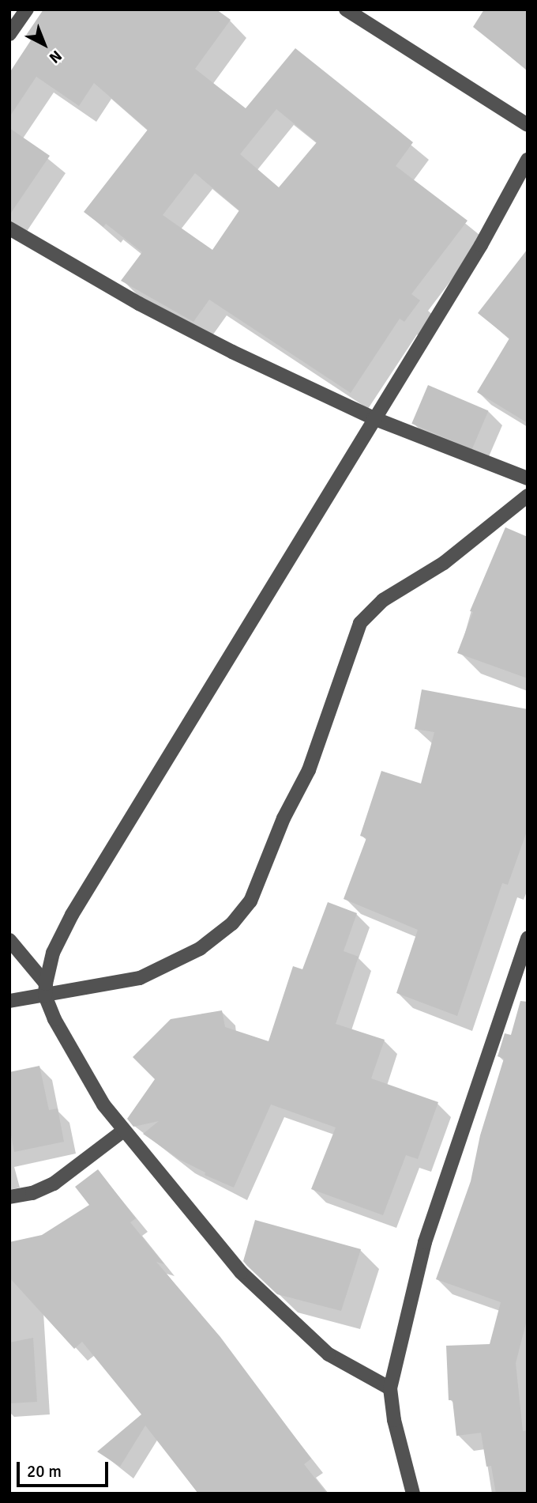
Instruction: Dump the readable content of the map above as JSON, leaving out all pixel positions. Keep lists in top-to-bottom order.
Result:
{
  "scale_bar": "20 m",
  "north": "bottom right"
}
